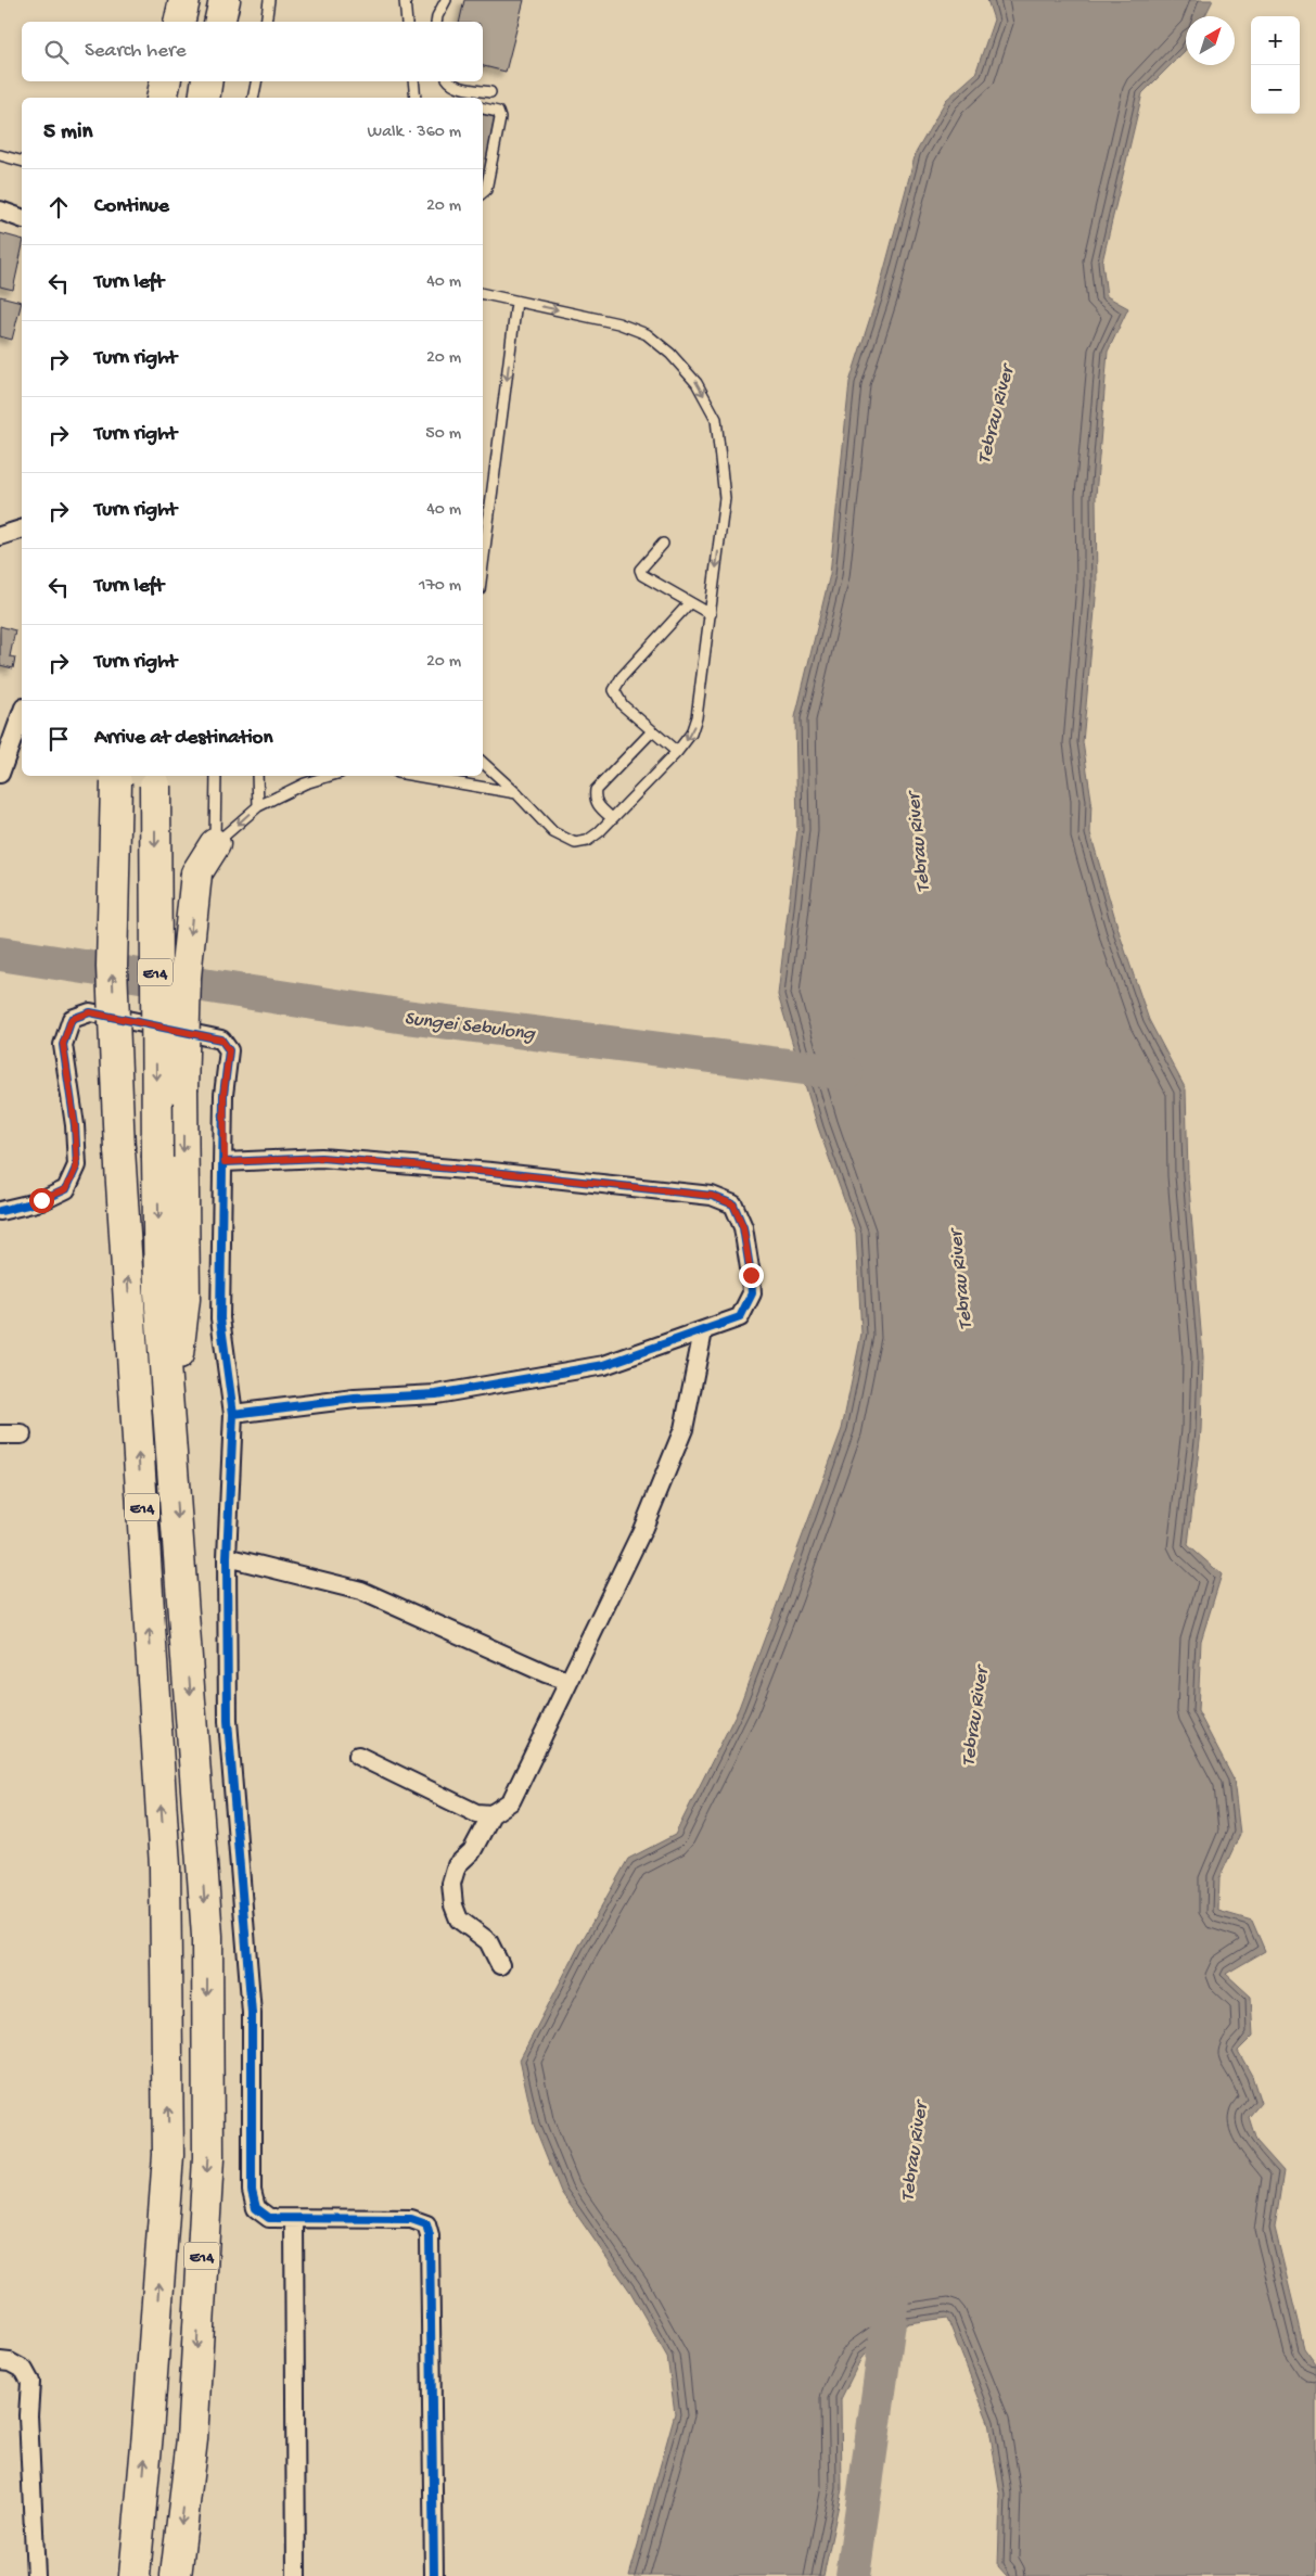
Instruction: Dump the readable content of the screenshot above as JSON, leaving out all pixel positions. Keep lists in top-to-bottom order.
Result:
{
  "streets": {
    "highway": ["E14"]
  },
  "water": ["Tebrau River", "Sungei Sebulong"],
  "north": "top right",
  "page": {
    "map_buttons": ["+", "−"],
    "search": "Search here",
    "heading": ["5 min", "Walk · 360 m"],
    "list": [
      ["Continue", "20 m"],
      ["Turn left", "40 m"],
      ["Turn right", "20 m"],
      ["Turn right", "50 m"],
      ["Turn right", "40 m"],
      ["Turn left", "170 m"],
      ["Turn right", "20 m"],
      "Arrive at destination"
    ]
  }
}
